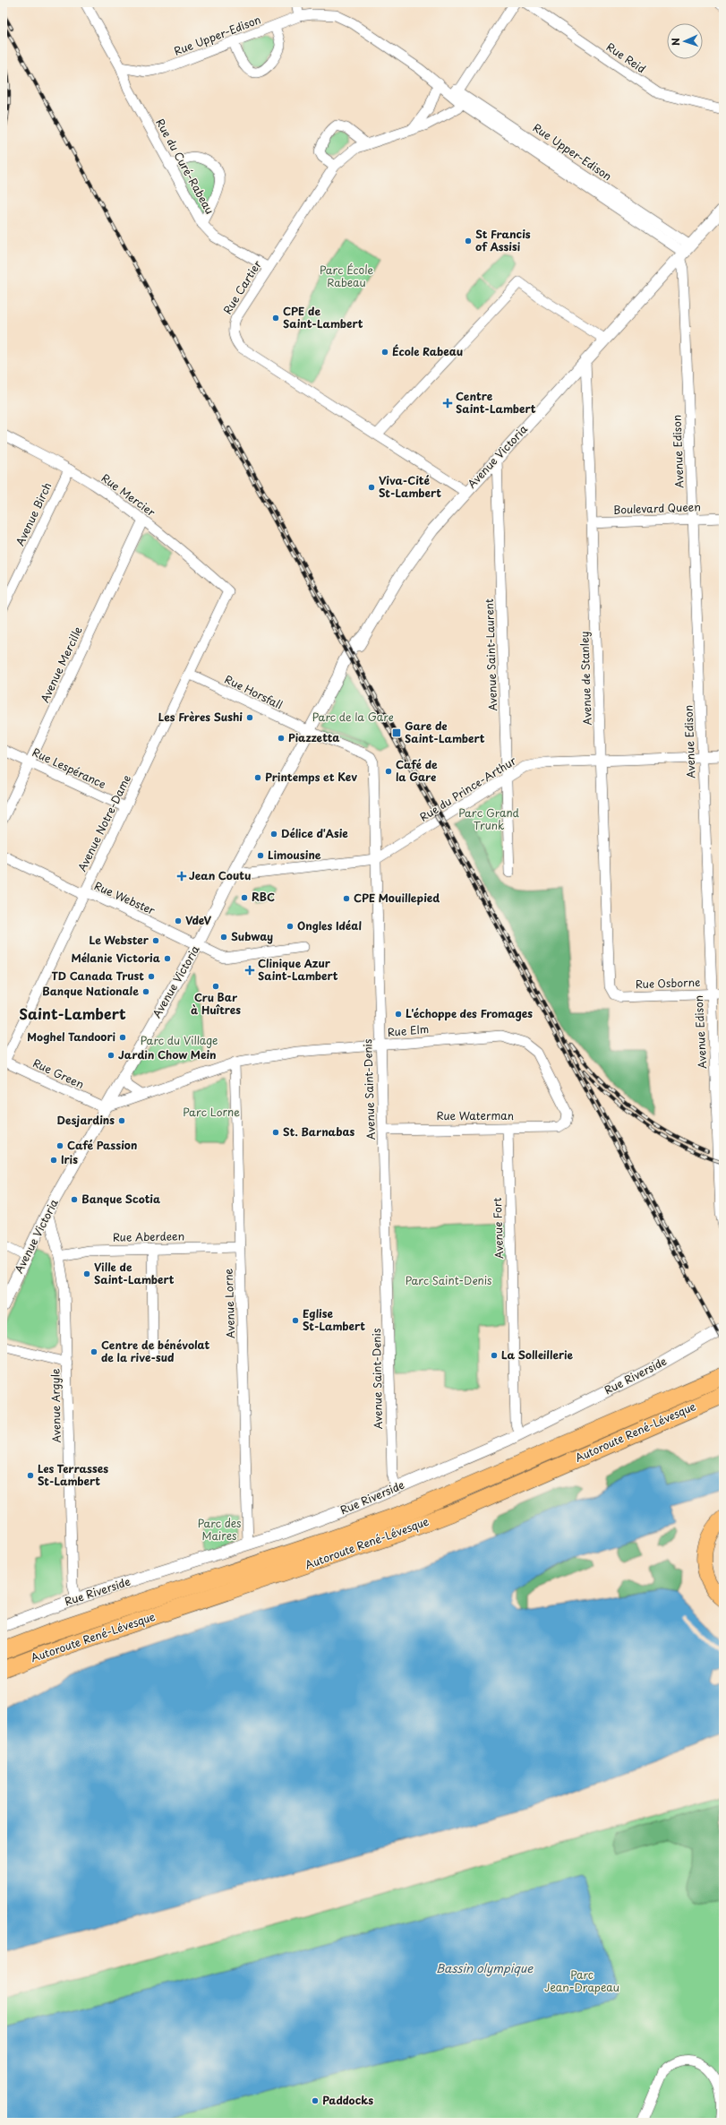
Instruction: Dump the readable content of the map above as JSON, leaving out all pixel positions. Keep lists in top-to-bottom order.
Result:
{
  "streets": {
    "highway": ["Autoroute René-Lévesque"],
    "street": [
      "Rue Upper-Edison",
      "Rue Reid",
      "Rue du Curé-Rabeau",
      "Rue Cartier",
      "Avenue Edison",
      "Avenue Victoria",
      "Rue Mercier",
      "Boulevard Queen",
      "Avenue Birch",
      "Avenue Saint-Laurent",
      "Avenue Mercille",
      "Avenue de Stanley",
      "Rue Horsfall",
      "Rue Lespérance",
      "Rue du Prince-Arthur",
      "Avenue Notre-Dame",
      "Rue Webster",
      "Rue Osborne",
      "Rue Elm",
      "Rue Green",
      "Avenue Saint-Denis",
      "Rue Waterman",
      "Avenue Fort",
      "Rue Aberdeen",
      "Avenue Lorne",
      "Rue Riverside",
      "Avenue Argyle"
    ]
  },
  "crossings": [
    ["Rue Upper-Edison", "Rue du Curé-Rabeau"],
    ["Rue Upper-Edison", "Rue Cartier"],
    ["Rue Upper-Edison", "Avenue Edison"],
    ["Rue Upper-Edison", "Avenue Victoria"],
    ["Rue du Curé-Rabeau", "Rue Cartier"],
    ["Rue Cartier", "Avenue Victoria"],
    ["Avenue Edison", "Avenue Victoria"],
    ["Avenue Edison", "Boulevard Queen"],
    ["Avenue Edison", "Rue du Prince-Arthur"],
    ["Avenue Edison", "Rue Osborne"],
    ["Avenue Victoria", "Avenue Saint-Laurent"],
    ["Avenue Victoria", "Avenue de Stanley"],
    ["Avenue Victoria", "Rue Horsfall"],
    ["Avenue Victoria", "Rue du Prince-Arthur"],
    ["Avenue Victoria", "Rue Webster"],
    ["Avenue Victoria", "Rue Elm"],
    ["Avenue Victoria", "Rue Green"],
    ["Avenue Victoria", "Avenue Saint-Denis"],
    ["Avenue Victoria", "Avenue Argyle"],
    ["Rue Mercier", "Avenue Birch"],
    ["Rue Mercier", "Avenue Mercille"],
    ["Rue Mercier", "Avenue Notre-Dame"],
    ["Boulevard Queen", "Avenue de Stanley"],
    ["Avenue Saint-Laurent", "Rue du Prince-Arthur"],
    ["Avenue Mercille", "Rue Lespérance"],
    ["Avenue de Stanley", "Rue du Prince-Arthur"],
    ["Avenue de Stanley", "Rue Osborne"],
    ["Rue Horsfall", "Avenue Notre-Dame"],
    ["Rue Horsfall", "Avenue Saint-Denis"],
    ["Rue Lespérance", "Avenue Notre-Dame"],
    ["Rue du Prince-Arthur", "Avenue Saint-Denis"],
    ["Avenue Notre-Dame", "Rue Webster"],
    ["Avenue Notre-Dame", "Rue Green"],
    ["Rue Elm", "Rue Green"],
    ["Rue Elm", "Avenue Saint-Denis"],
    ["Rue Elm", "Rue Waterman"],
    ["Rue Elm", "Avenue Lorne"],
    ["Avenue Saint-Denis", "Rue Waterman"],
    ["Avenue Saint-Denis", "Rue Riverside"],
    ["Rue Waterman", "Avenue Fort"],
    ["Avenue Fort", "Rue Riverside"],
    ["Rue Aberdeen", "Avenue Lorne"],
    ["Rue Aberdeen", "Avenue Argyle"],
    ["Avenue Lorne", "Rue Riverside"],
    ["Rue Riverside", "Avenue Argyle"]
  ],
  "districts": ["Saint-Lambert"],
  "water": ["Bassin olympique"],
  "parks": [
    "Parc École Rabeau",
    "Parc de la Gare",
    "Parc Grand Trunk",
    "Parc du Village",
    "Parc Lorne",
    "Parc Saint-Denis",
    "Parc des Maires",
    "Parc Jean-Drapeau"
  ],
  "places": {
    "other": [
      "St Francis of Assisi",
      "CPE de Saint-Lambert",
      "École Rabeau",
      "Viva-Cité St-Lambert",
      "Les Frères Sushi",
      "Piazzetta",
      "Café de la Gare",
      "Printemps et Kev",
      "Délice d'Asie",
      "Limousine",
      "RBC",
      "CPE Mouillepied",
      "VdeV",
      "Ongles Idéal",
      "Subway",
      "Le Webster",
      "Mélanie Victoria",
      "TD Canada Trust",
      "Cru Bar à Huîtres",
      "Banque Nationale",
      "L'échoppe des Fromages",
      "Moghel Tandoori",
      "Jardin Chow Mein",
      "Desjardins",
      "St. Barnabas",
      "Café Passion",
      "Iris",
      "Banque Scotia",
      "Ville de Saint-Lambert",
      "Eglise St-Lambert",
      "Centre de bénévolat de la rive-sud",
      "La Solleillerie",
      "Les Terrasses St-Lambert",
      "Paddocks"
    ],
    "health": ["Centre Saint-Lambert", "Jean Coutu", "Clinique Azur Saint-Lambert"],
    "transit": ["Gare de Saint-Lambert"]
  },
  "north": "left"
}
